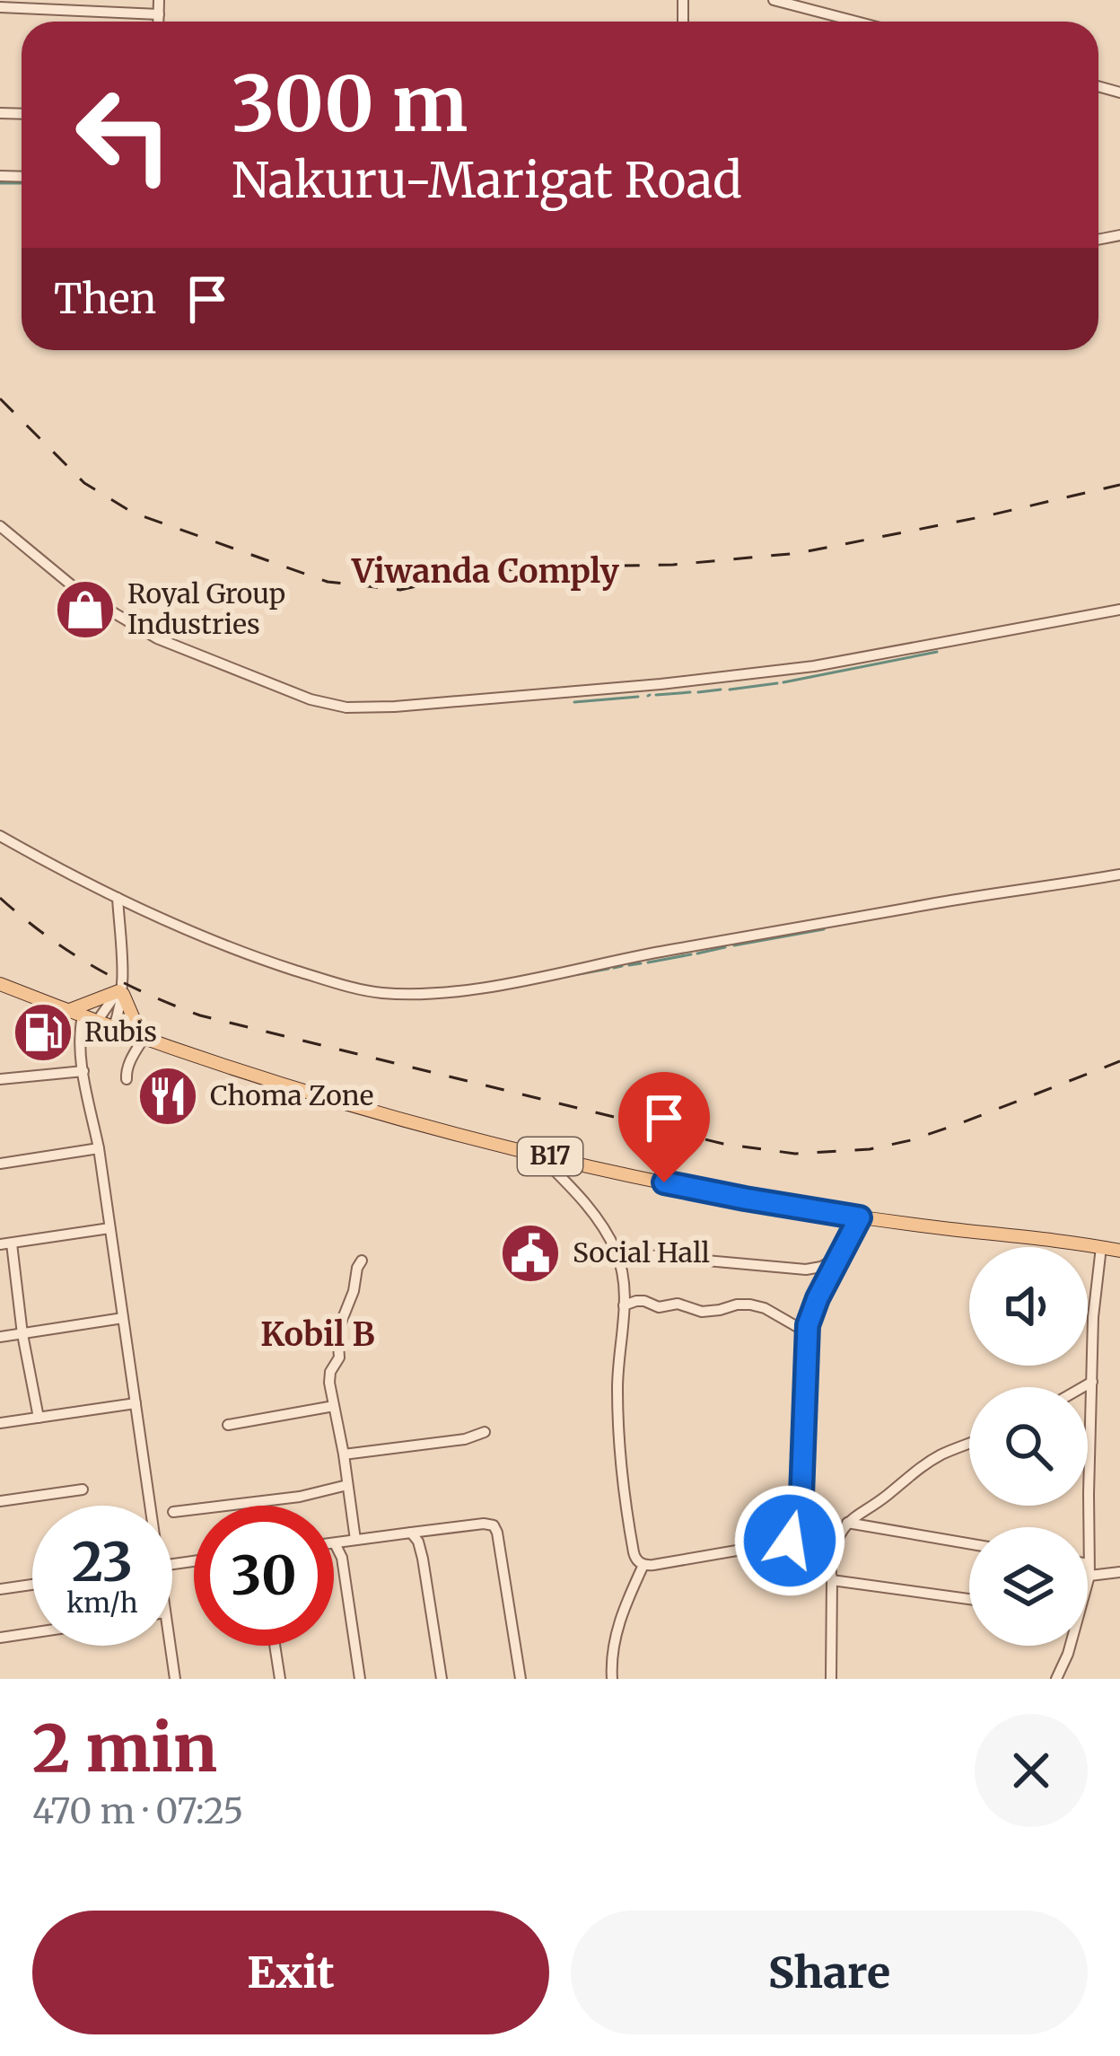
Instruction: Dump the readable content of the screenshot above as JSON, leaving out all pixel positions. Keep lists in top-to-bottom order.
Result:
{
  "streets": {
    "main road": ["B17"]
  },
  "districts": ["Viwanda Comply", "Kobil B"],
  "places": {
    "shop": ["Royal Group Industries"],
    "fuel station": ["Rubis"],
    "restaurant": ["Choma Zone"],
    "public building": ["Social Hall"]
  },
  "page": {
    "turn": ["300 m", "Nakuru-Marigat Road"],
    "then": "Then",
    "speed": "23 km/h",
    "limit": "30",
    "heading": ["2 min", "470 m · 07:25"],
    "buttons": ["Exit", "Share"]
  }
}
